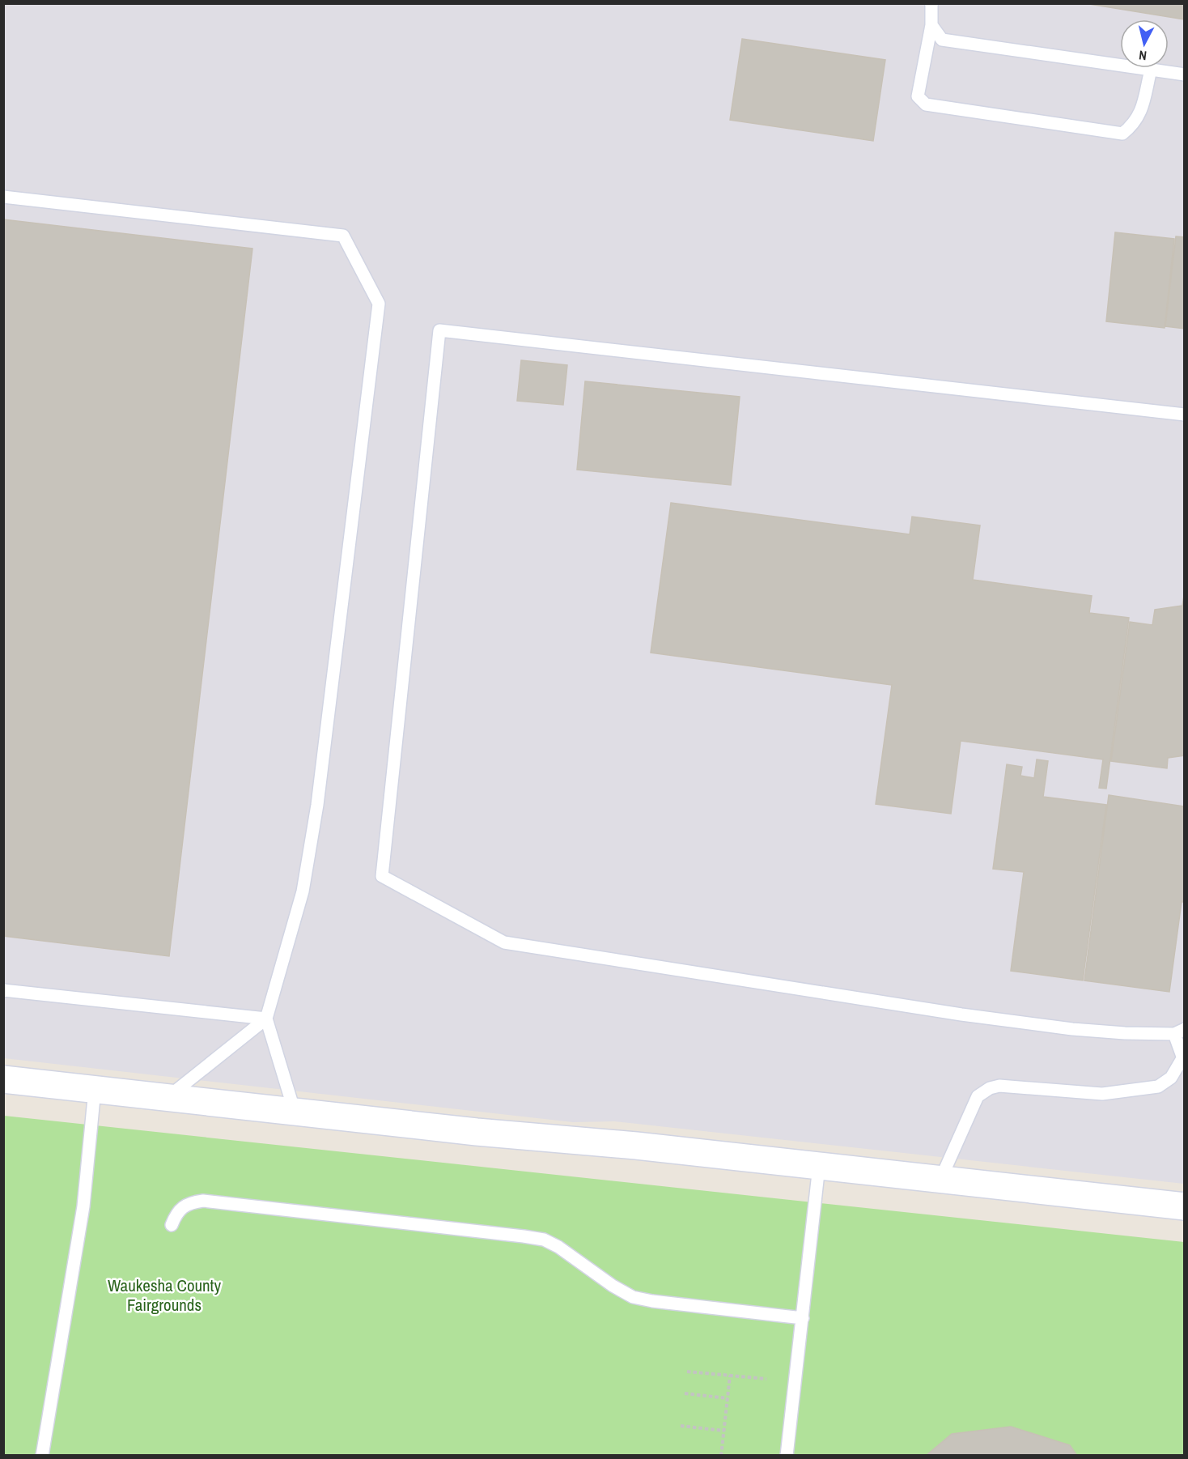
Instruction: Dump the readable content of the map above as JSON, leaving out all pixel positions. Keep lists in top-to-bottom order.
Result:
{
  "parks": ["Waukesha County Fairgrounds"],
  "north": "bottom"
}
